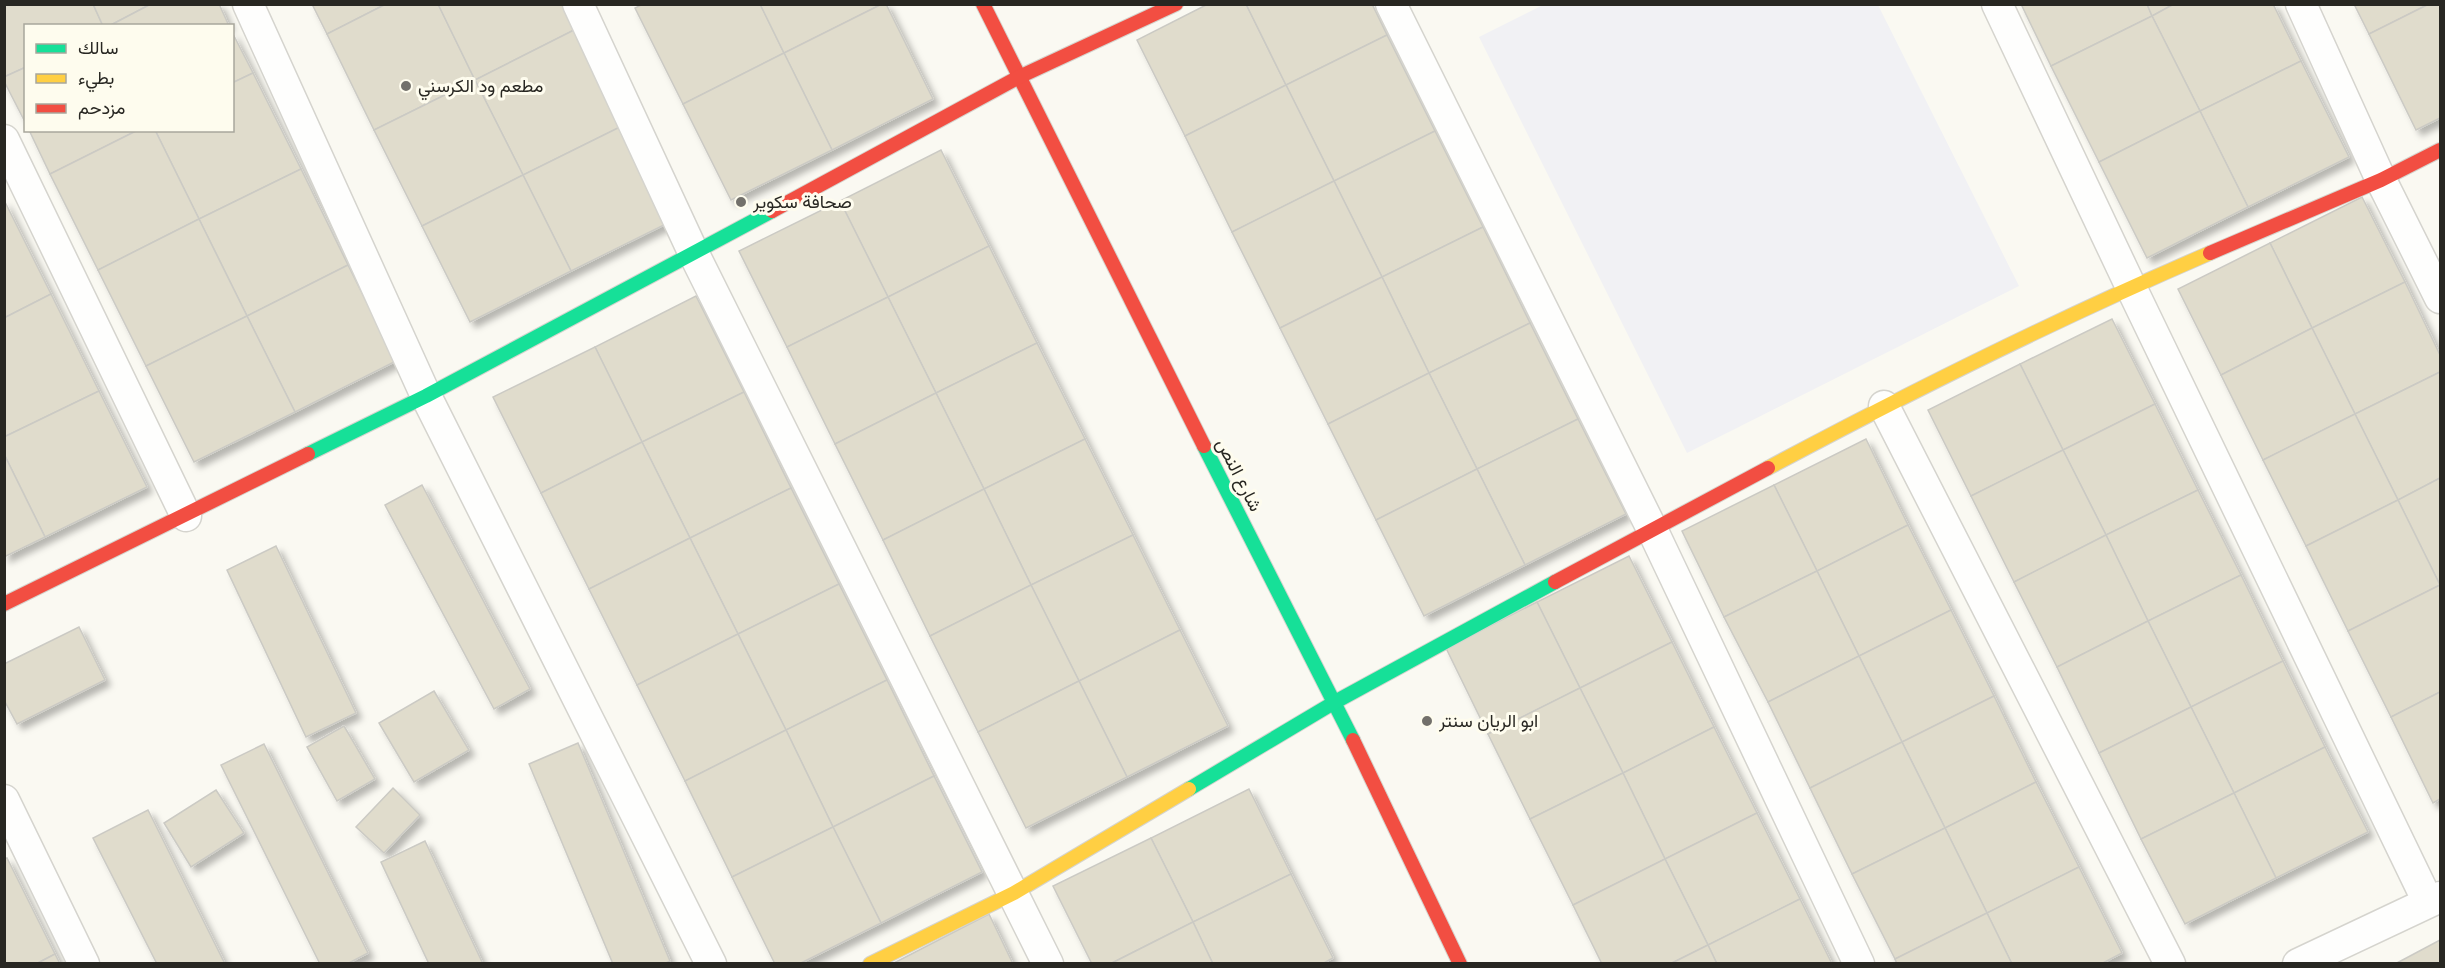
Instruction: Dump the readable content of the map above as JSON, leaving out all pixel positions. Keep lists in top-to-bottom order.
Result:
{
  "streets": {
    "street": ["شارع النص"]
  },
  "places": ["مطعم ود الكرسني", "صحافة سكوير", "ابو الريان سنتر"],
  "legend": ["سالك", "بطيء", "مزدحم"]
}
